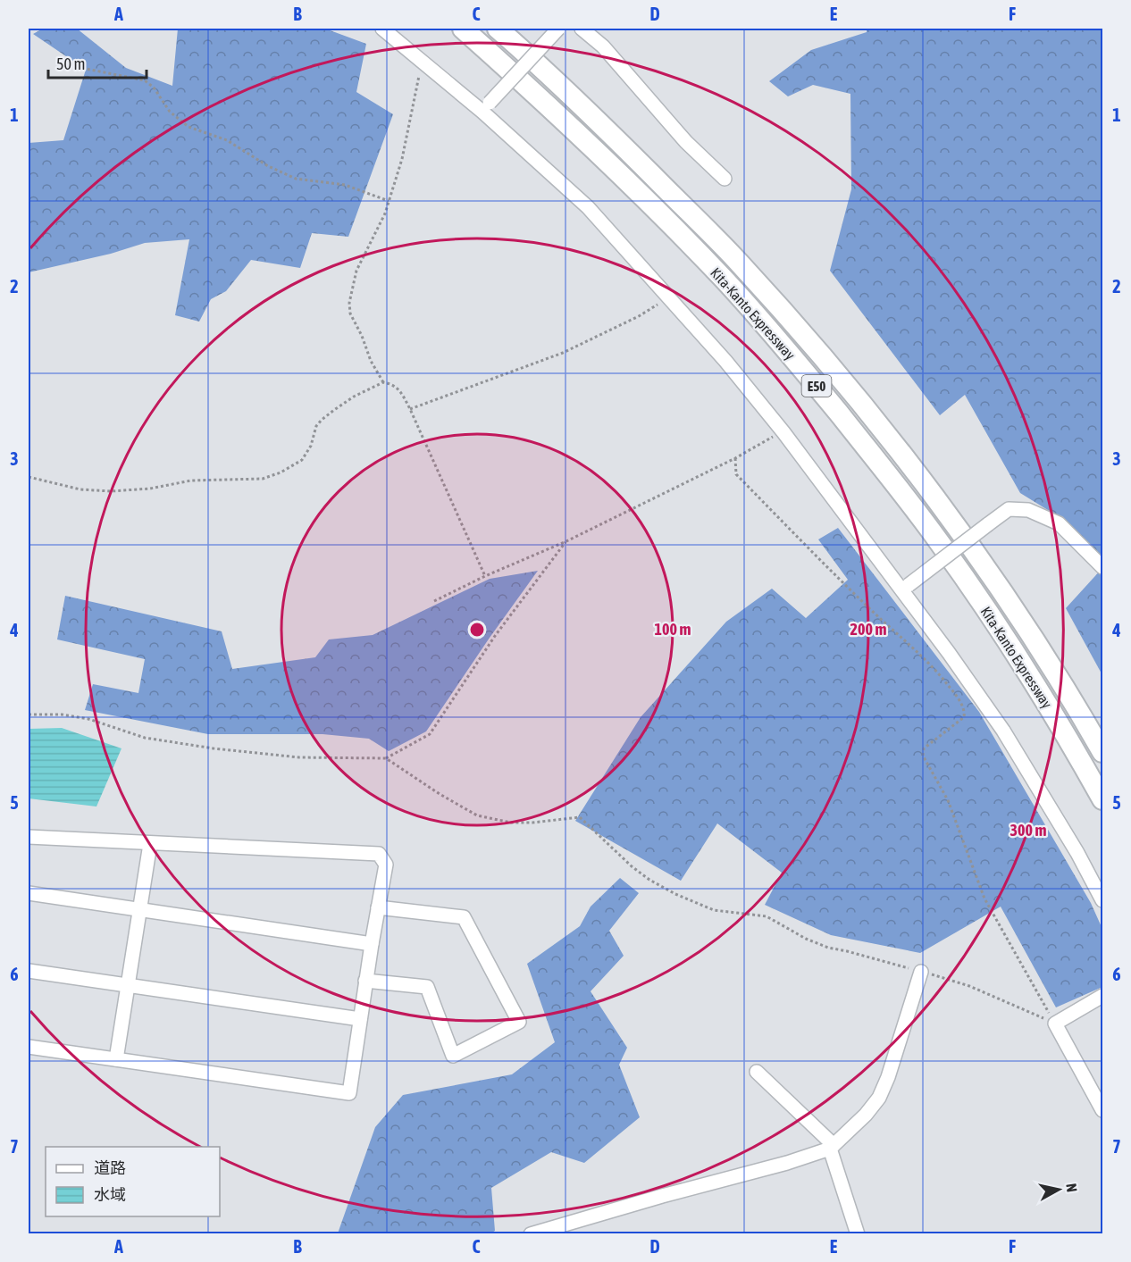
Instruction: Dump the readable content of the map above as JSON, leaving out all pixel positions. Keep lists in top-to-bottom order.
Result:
{
  "streets": {
    "highway": ["Kita-Kanto Expressway", "E50"]
  },
  "legend": ["道路", "水域"],
  "scale_bar": "50 m",
  "north": "right",
  "grid": {
    "columns": [
      "A",
      "B",
      "C",
      "D",
      "E",
      "F"
    ],
    "rows": [
      "1",
      "2",
      "3",
      "4",
      "5",
      "6",
      "7"
    ]
  },
  "rings": ["100 m", "200 m", "300 m"]
}
